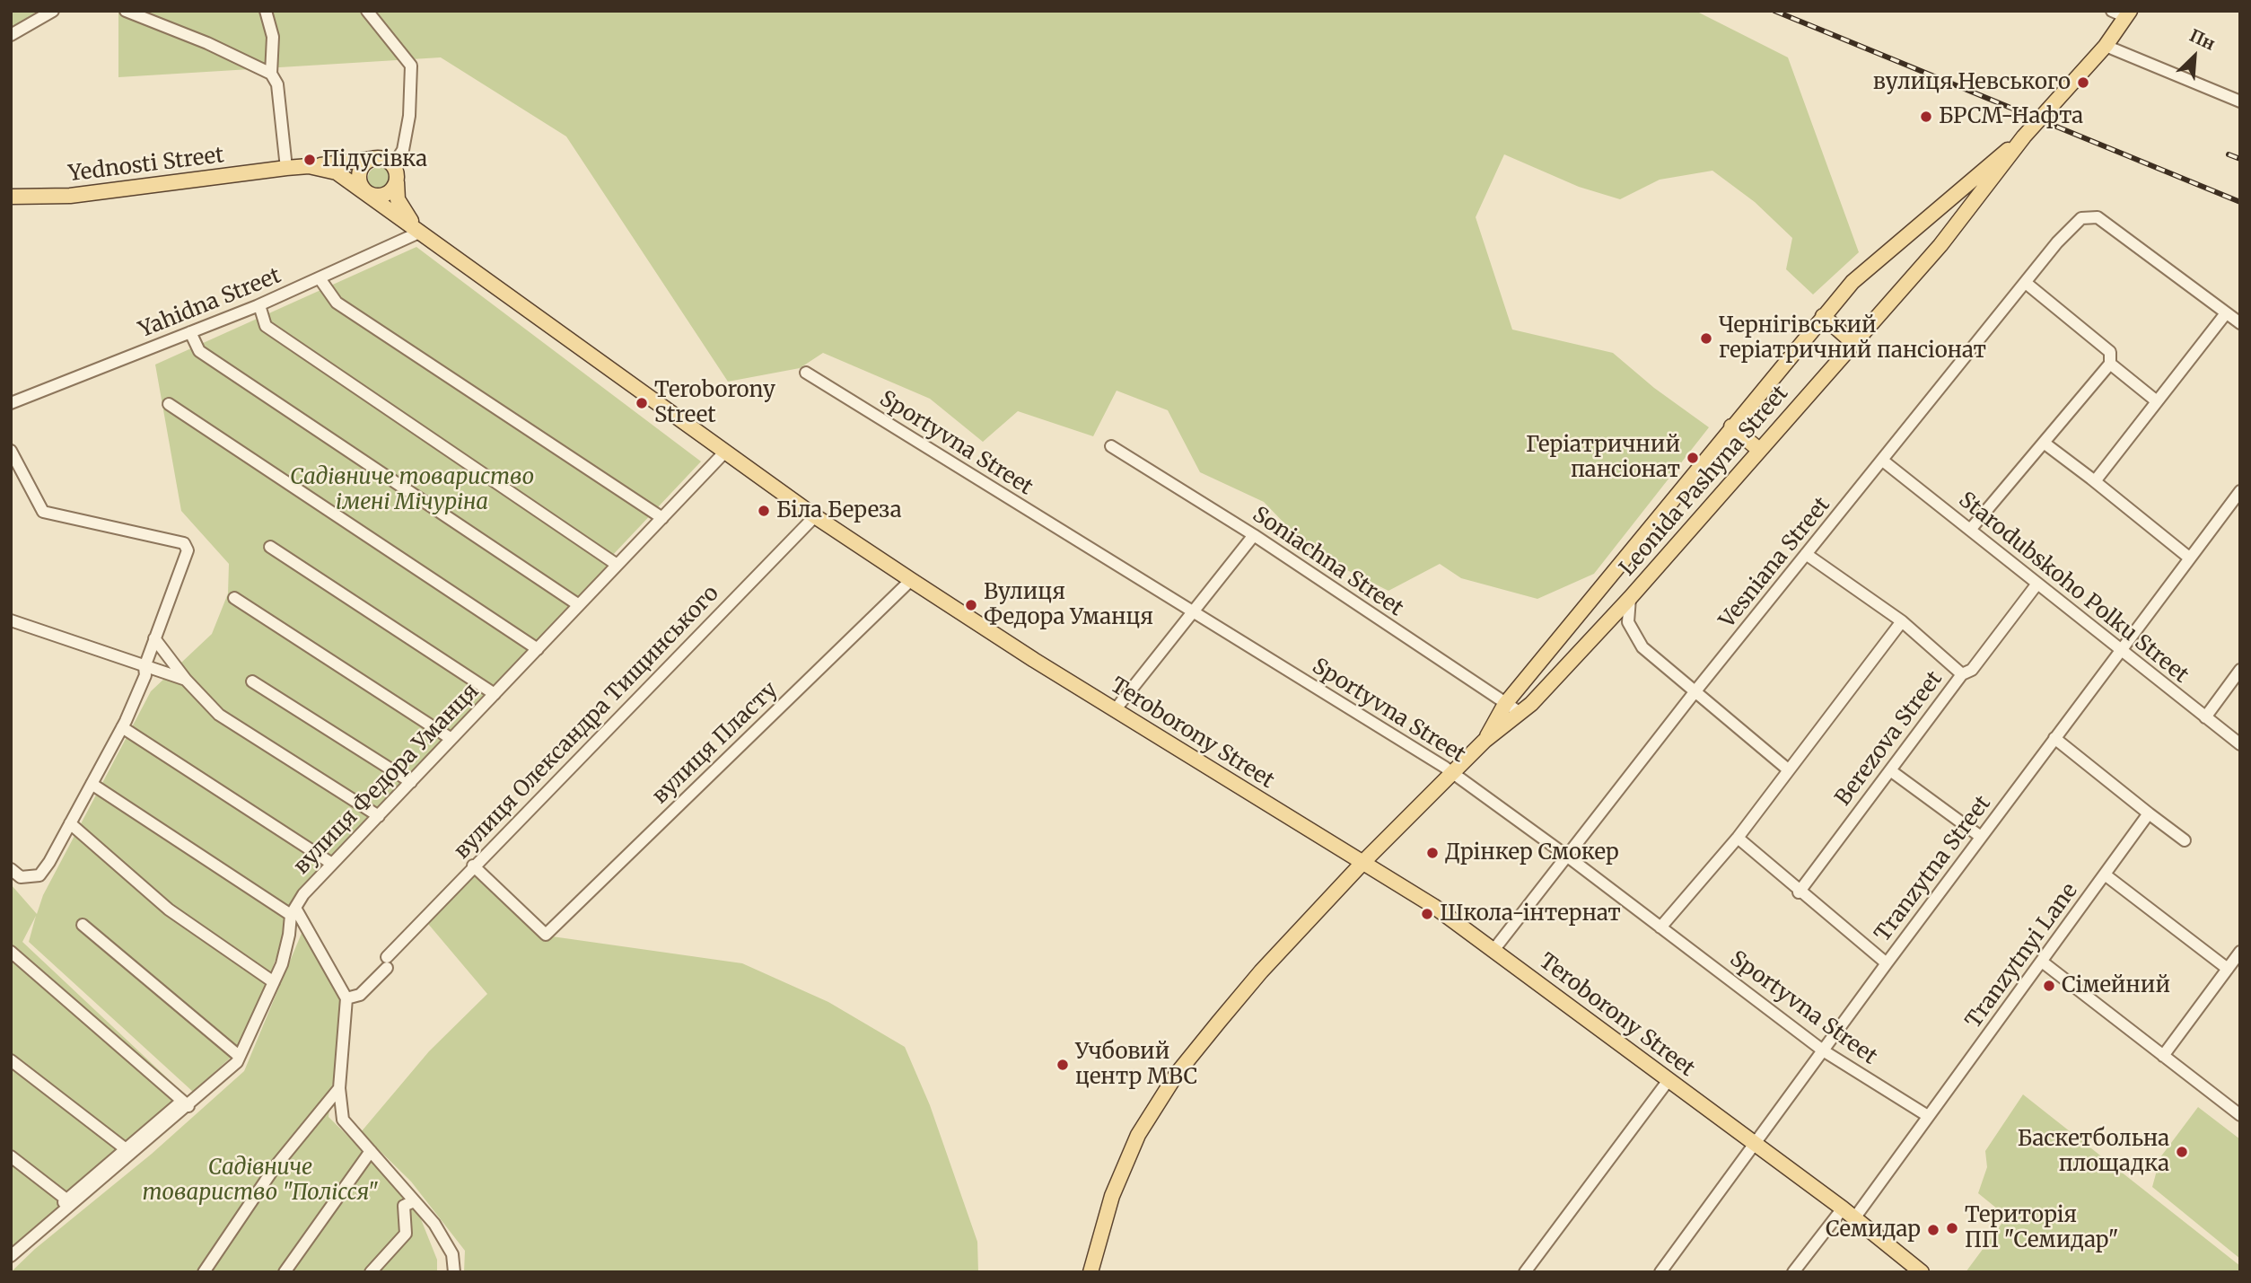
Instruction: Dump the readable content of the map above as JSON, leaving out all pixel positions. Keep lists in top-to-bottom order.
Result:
{
  "streets": {
    "main road": ["Yednosti Street", "Leonida Pashyna Street", "Teroborony Street"],
    "street": [
      "Yahidna Street",
      "Sportyvna Street",
      "Soniachna Street",
      "Vesniana Street",
      "Starodubskoho Polku Street",
      "вулиця Олександра Тищинського",
      "Berezova Street",
      "вулиця Пласту",
      "вулиця Федора Уманця",
      "Tranzytna Street",
      "Tranzytnyi Lane"
    ]
  },
  "crossings": [
    ["Yednosti Street", "Yahidna Street"],
    ["Yednosti Street", "Teroborony Street"],
    ["Yahidna Street", "Teroborony Street"],
    ["Sportyvna Street", "Vesniana Street"],
    ["Sportyvna Street", "Tranzytna Street"],
    ["Sportyvna Street", "Tranzytnyi Lane"],
    ["Leonida Pashyna Street", "Soniachna Street"],
    ["Vesniana Street", "Starodubskoho Polku Street"],
    ["Vesniana Street", "Teroborony Street"],
    ["Starodubskoho Polku Street", "Berezova Street"],
    ["Starodubskoho Polku Street", "Tranzytna Street"],
    ["вулиця Олександра Тищинського", "Teroborony Street"],
    ["вулиця Олександра Тищинського", "вулиця Пласту"],
    ["Teroborony Street", "вулиця Пласту"],
    ["Teroborony Street", "вулиця Федора Уманця"],
    ["Teroborony Street", "Tranzytna Street"],
    ["Teroborony Street", "Tranzytnyi Lane"]
  ],
  "parks": ["Садівниче товариство імені Мічуріна", "Садівниче товариство \"Полісся\""],
  "places": [
    "вулиця Невського",
    "БРСМ-Нафта",
    "Підусівка",
    "Чернігівський геріатричний пансіонат",
    "Teroborony Street",
    "Геріатричний пансіонат",
    "Біла Береза",
    "Вулиця Федора Уманця",
    "Дрінкер Смокер",
    "Школа-інтернат",
    "Сімейний",
    "Учбовий центр МВС",
    "Баскетбольна площадка",
    "Територія ПП \"Семидар\"",
    "Семидар"
  ],
  "north": "top right"
}
